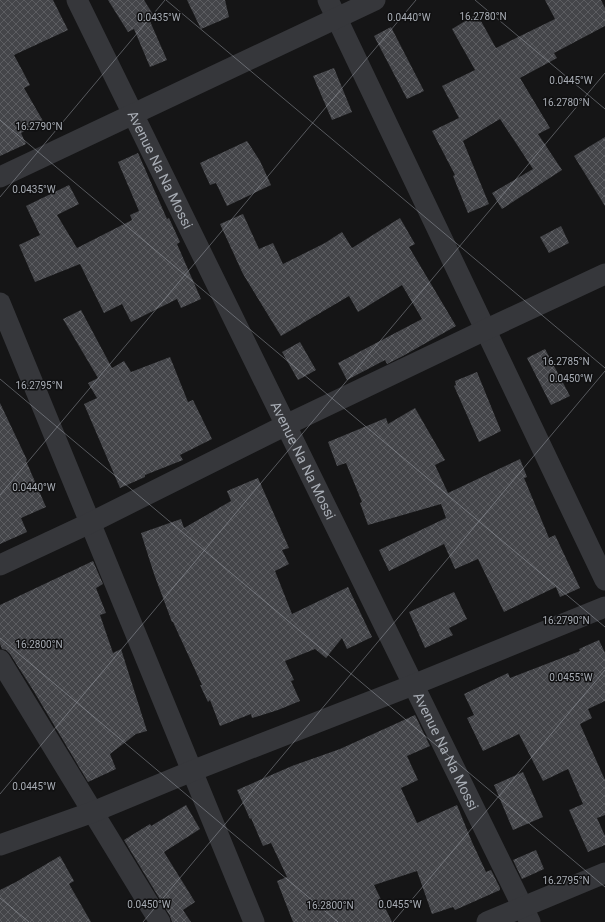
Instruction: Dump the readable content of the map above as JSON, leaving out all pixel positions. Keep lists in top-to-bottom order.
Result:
{
  "streets": {
    "street": ["Avenue Na Na Mossi"]
  },
  "coordinates": [
    "16.2780°N",
    "0.0435°W",
    "0.0440°W",
    "0.0445°W",
    "16.2790°N",
    "16.2785°N",
    "0.0450°W",
    "16.2795°N",
    "16.2800°N",
    "0.0455°W"
  ]
}
